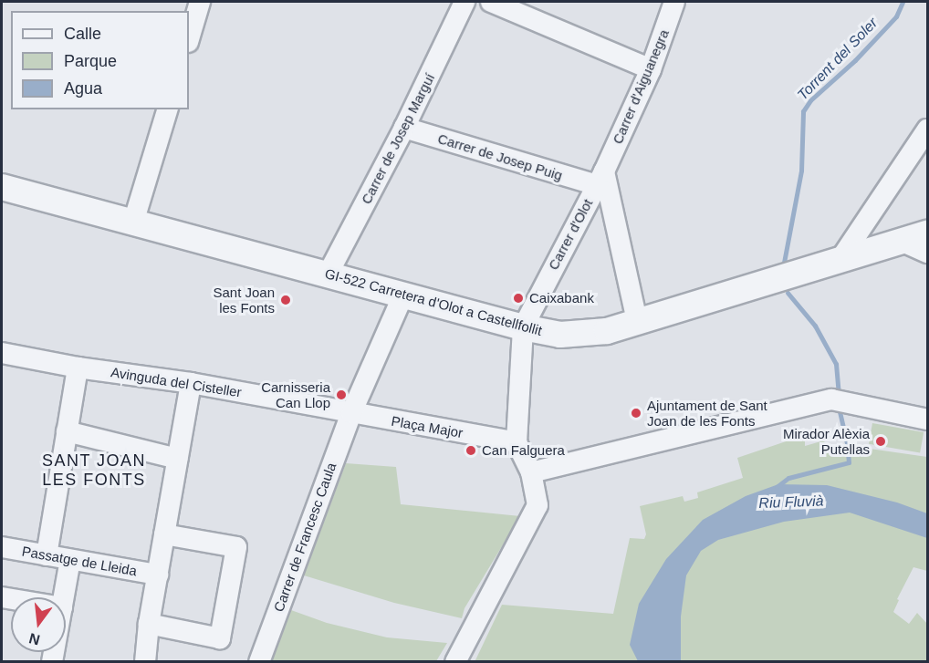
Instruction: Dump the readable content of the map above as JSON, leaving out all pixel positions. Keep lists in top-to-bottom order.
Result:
{
  "streets": {
    "street": [
      "Carrer d'Aiguanegra",
      "Carrer de Josep Marguí",
      "Carrer de Josep Puig",
      "Carrer d'Olot",
      "GI-522 Carretera d'Olot a Castellfollit",
      "Avinguda del Cisteller",
      "Plaça Major",
      "Carrer de Francesc Caula",
      "Passatge de Lleida"
    ]
  },
  "crossings": [
    ["Carrer d'Aiguanegra", "Carrer de Josep Puig"],
    ["Carrer d'Aiguanegra", "Carrer d'Olot"],
    ["Carrer de Josep Marguí", "Carrer de Josep Puig"],
    ["Carrer de Josep Marguí", "GI-522 Carretera d'Olot a Castellfollit"],
    ["Carrer de Josep Puig", "Carrer d'Olot"],
    ["Carrer d'Olot", "GI-522 Carretera d'Olot a Castellfollit"],
    ["Avinguda del Cisteller", "Plaça Major"],
    ["Avinguda del Cisteller", "Carrer de Francesc Caula"],
    ["Plaça Major", "Carrer de Francesc Caula"]
  ],
  "districts": ["SANT JOAN LES FONTS"],
  "water": ["Torrent del Soler", "Riu Fluvià"],
  "places": [
    "Caixabank",
    "Sant Joan les Fonts",
    "Carnisseria Can Llop",
    "Ajuntament de Sant Joan de les Fonts",
    "Mirador Alèxia Putellas",
    "Can Falguera"
  ],
  "legend": ["Calle", "Parque", "Agua"],
  "north": "bottom"
}
